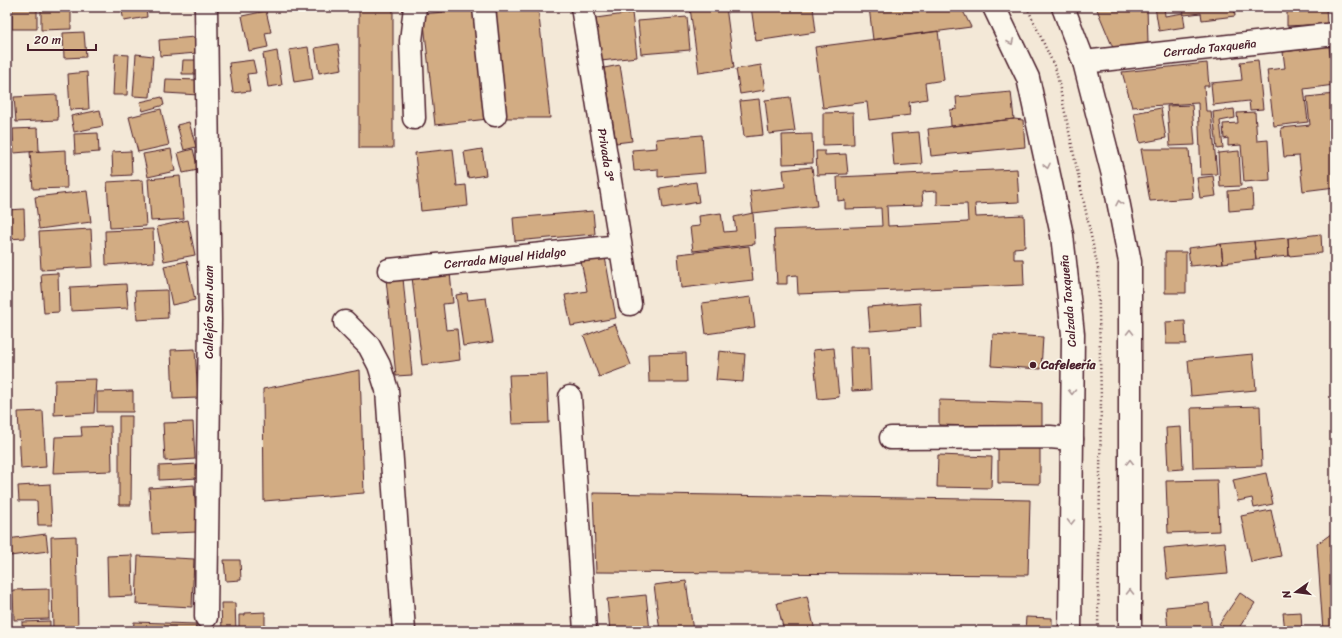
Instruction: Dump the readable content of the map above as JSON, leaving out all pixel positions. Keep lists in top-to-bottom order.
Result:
{
  "streets": {
    "street": [
      "Cerrada Taxqueña",
      "Privada 3ª",
      "Cerrada Miguel Hidalgo",
      "Calzada Taxqueña",
      "Callejón San Juan"
    ]
  },
  "crossings": [
    ["Privada 3ª", "Cerrada Miguel Hidalgo"]
  ],
  "places": ["Cafeleería"],
  "scale_bar": "20 m",
  "north": "left"
}
